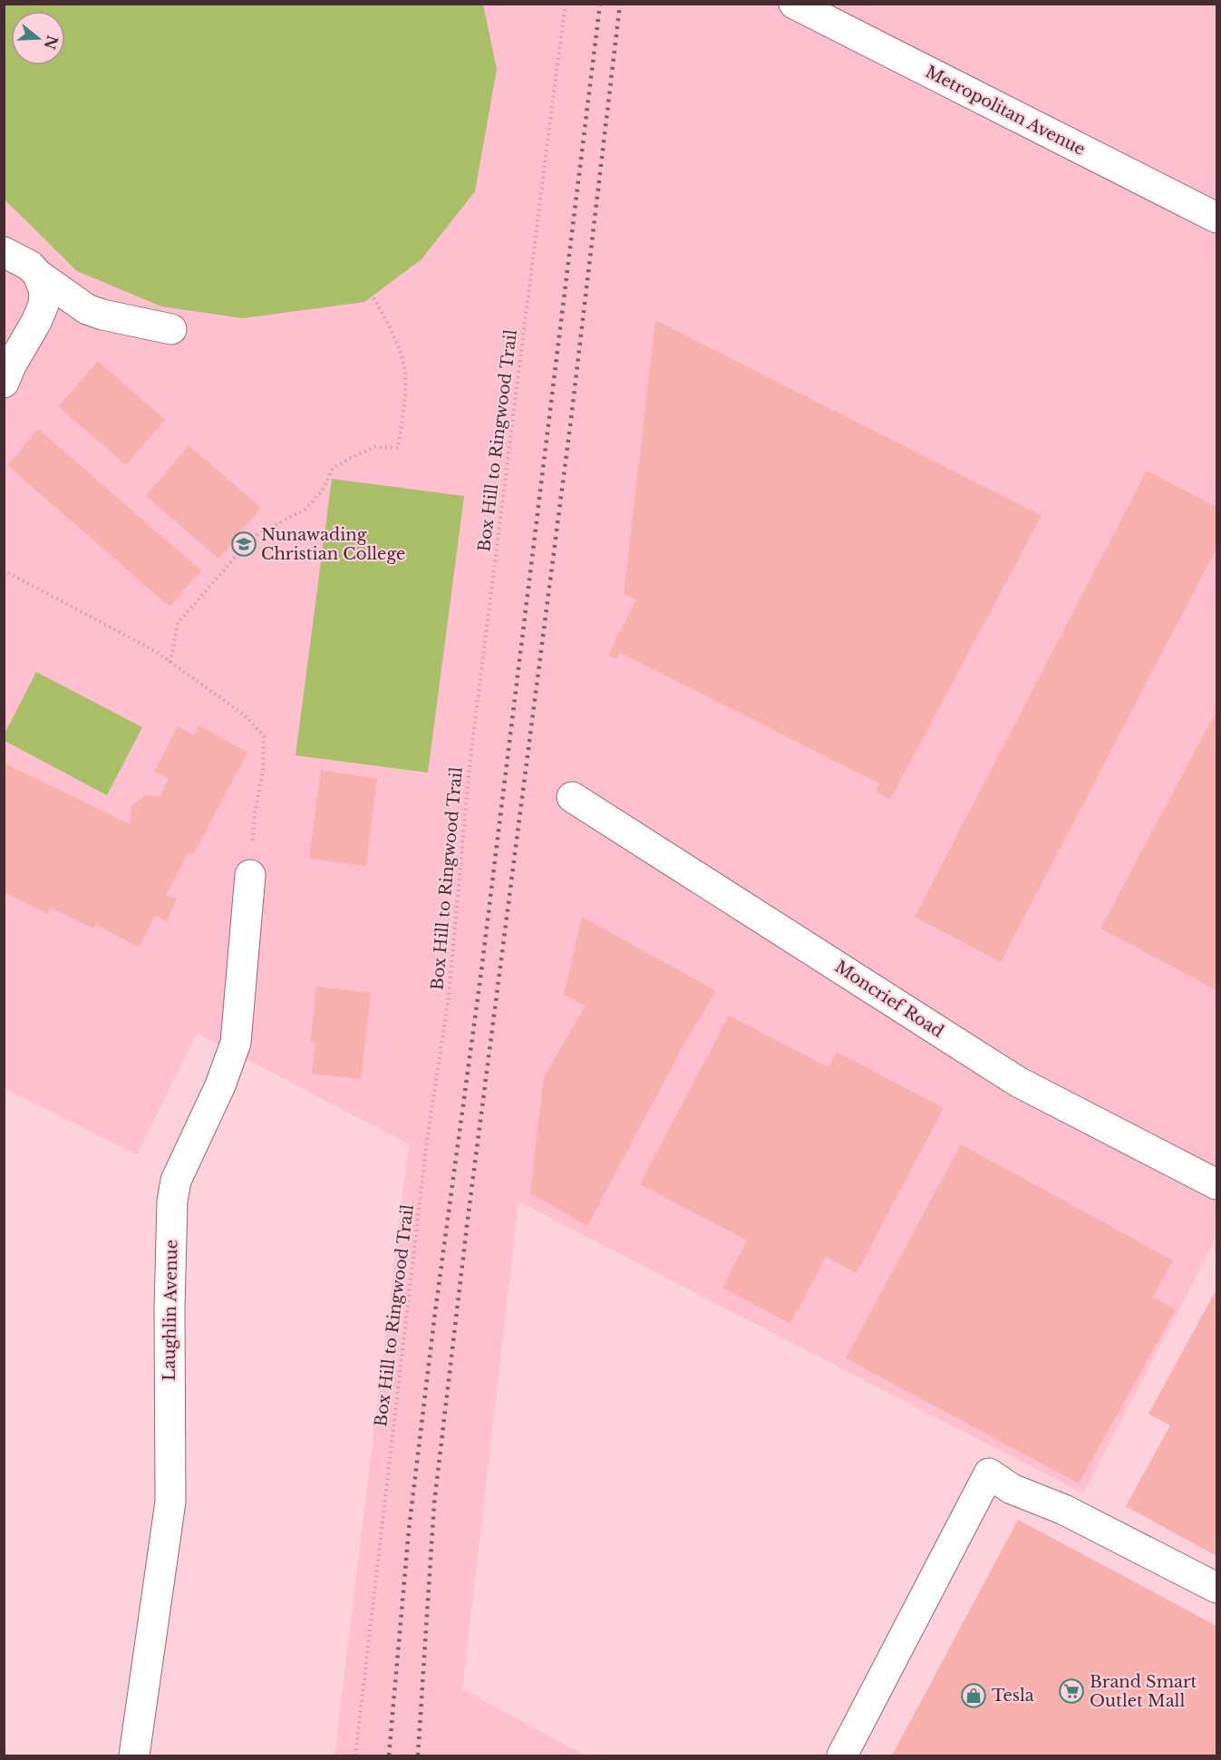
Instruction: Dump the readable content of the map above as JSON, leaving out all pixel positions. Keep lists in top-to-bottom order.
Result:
{
  "streets": {
    "street": ["Metropolitan Avenue", "Moncrief Road", "Laughlin Avenue"],
    "path": ["Box Hill to Ringwood Trail"]
  },
  "places": {
    "school or university": ["Nunawading Christian College"],
    "supermarket": ["Brand Smart Outlet Mall"],
    "shop": ["Tesla"]
  },
  "north": "right"
}
